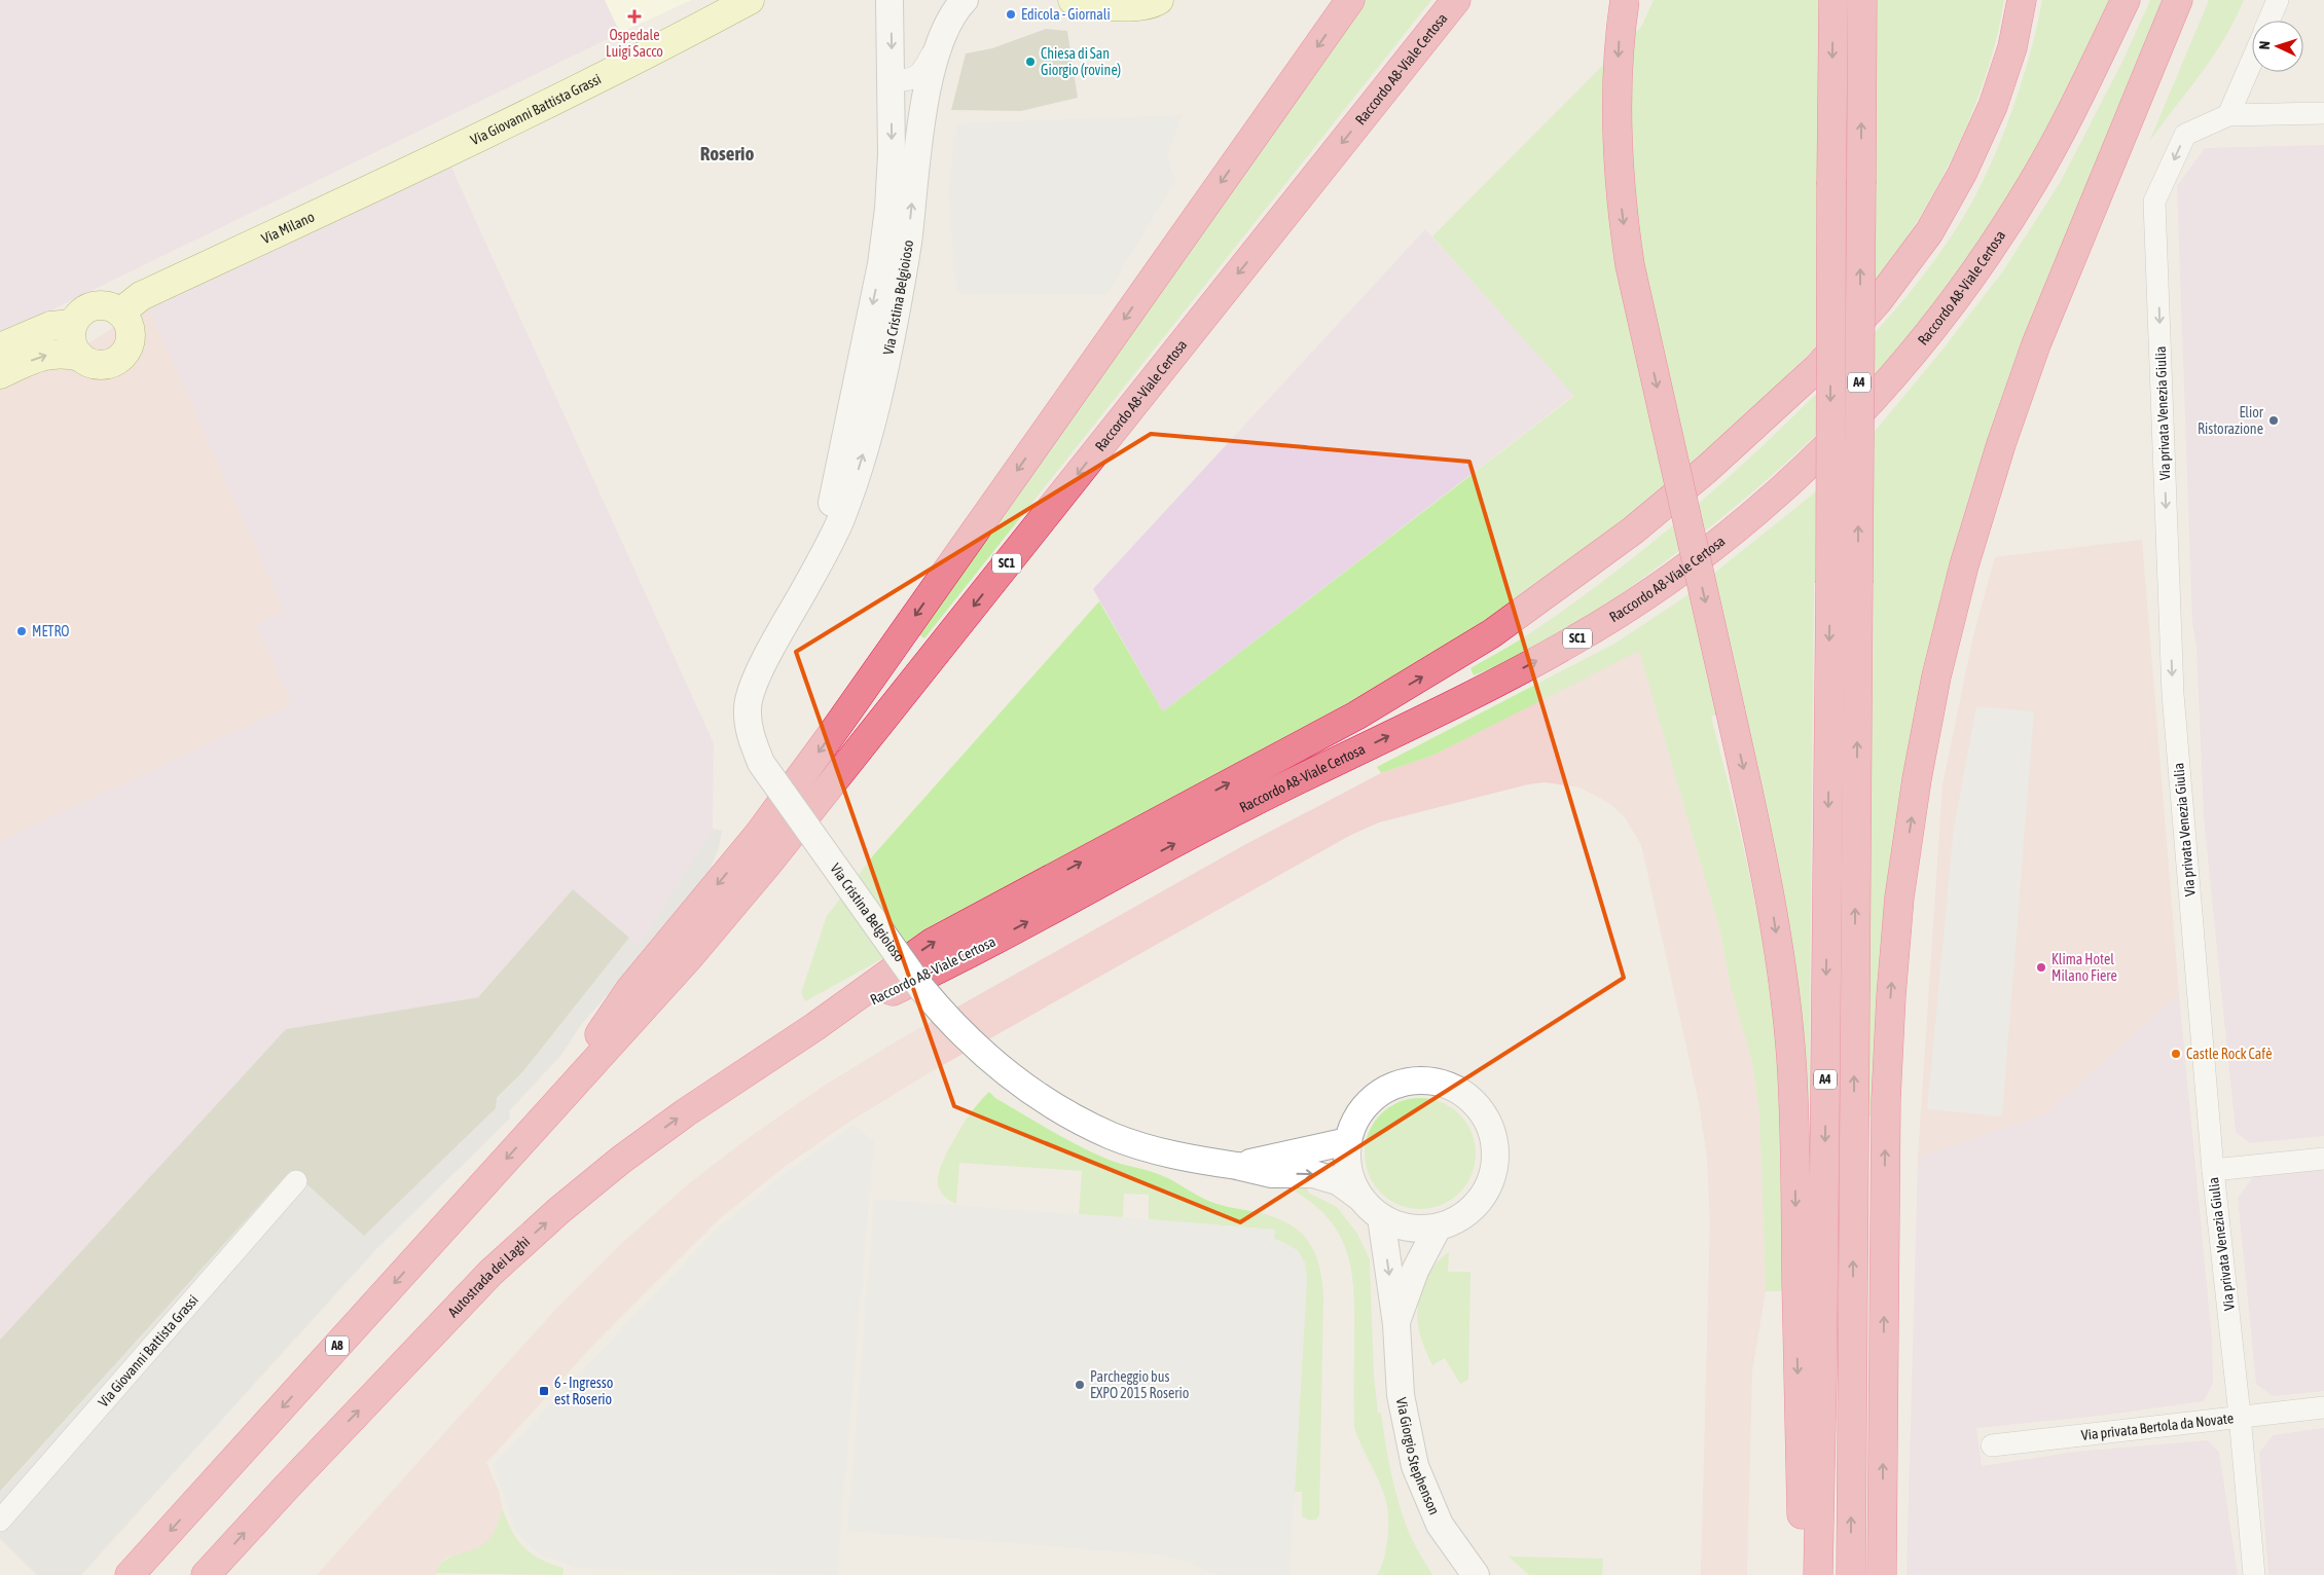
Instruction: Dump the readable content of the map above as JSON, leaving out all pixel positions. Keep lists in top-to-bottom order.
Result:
{
  "streets": {
    "highway": [
      "Raccordo A8-Viale Certosa",
      "A4",
      "SC1",
      "Autostrada dei Laghi",
      "A8"
    ],
    "main road": ["Via Giovanni Battista Grassi", "Via Milano"],
    "street": [
      "Via Cristina Belgioioso",
      "Via privata Venezia Giulia",
      "Via privata Bertola da Novate",
      "Via Giorgio Stephenson"
    ]
  },
  "crossings": [
    ["Raccordo A8-Viale Certosa", "Autostrada dei Laghi"],
    ["Raccordo A8-Viale Certosa", "A8"],
    ["Via Giovanni Battista Grassi", "Via Milano"],
    ["Via Cristina Belgioioso", "Via Giorgio Stephenson"],
    ["Via privata Venezia Giulia", "Via privata Bertola da Novate"]
  ],
  "one_way": ["Via privata Venezia Giulia"],
  "districts": ["Roserio"],
  "places": {
    "other": [
      "Edicola - Giornali",
      "Chiesa di San Giorgio (rovine)",
      "Elior Ristorazione",
      "METRO",
      "Klima Hotel Milano Fiere",
      "Castle Rock Cafè",
      "Parcheggio bus EXPO 2015 Roserio"
    ],
    "health": ["Ospedale Luigi Sacco"],
    "transit": ["6 - Ingresso est Roserio"]
  },
  "north": "left"
}
